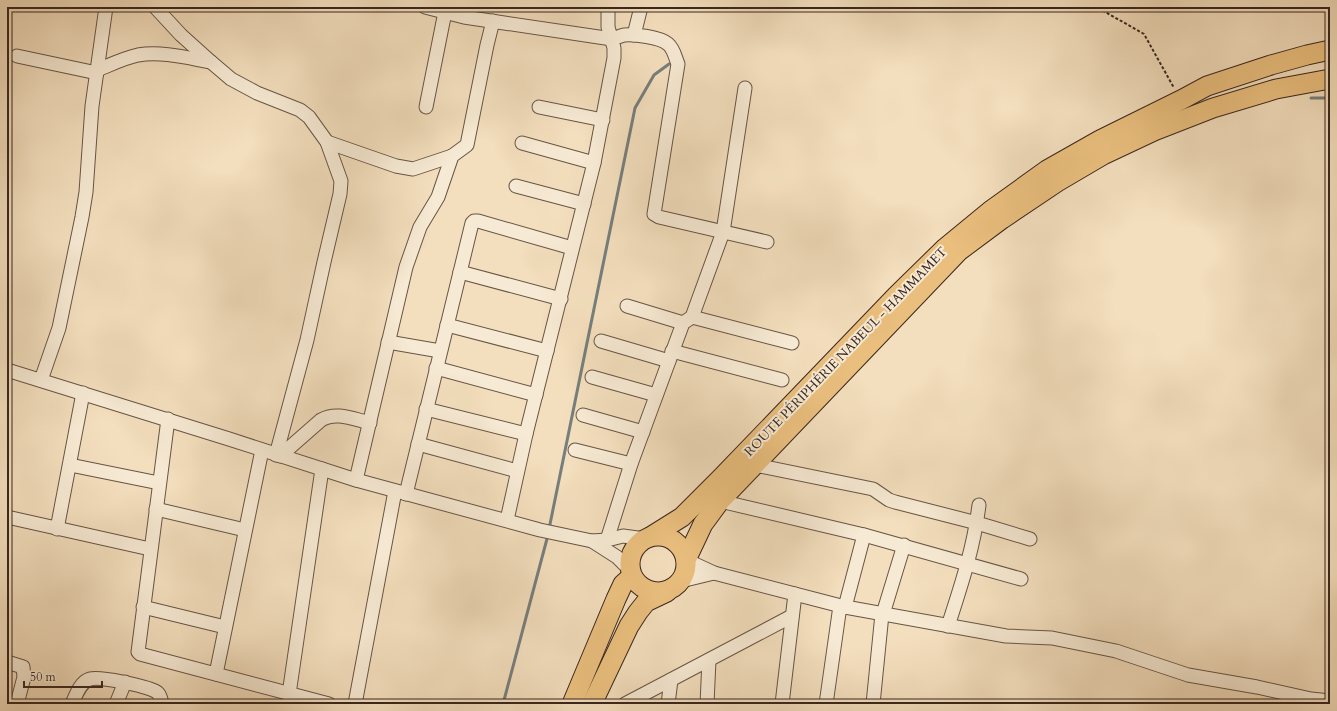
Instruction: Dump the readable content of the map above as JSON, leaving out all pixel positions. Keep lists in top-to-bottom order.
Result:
{
  "streets": {
    "highway": ["ROUTE PÉRIPHÉRIE NABEUL - HAMMAMET"]
  },
  "scale_bar": "50 m"
}
